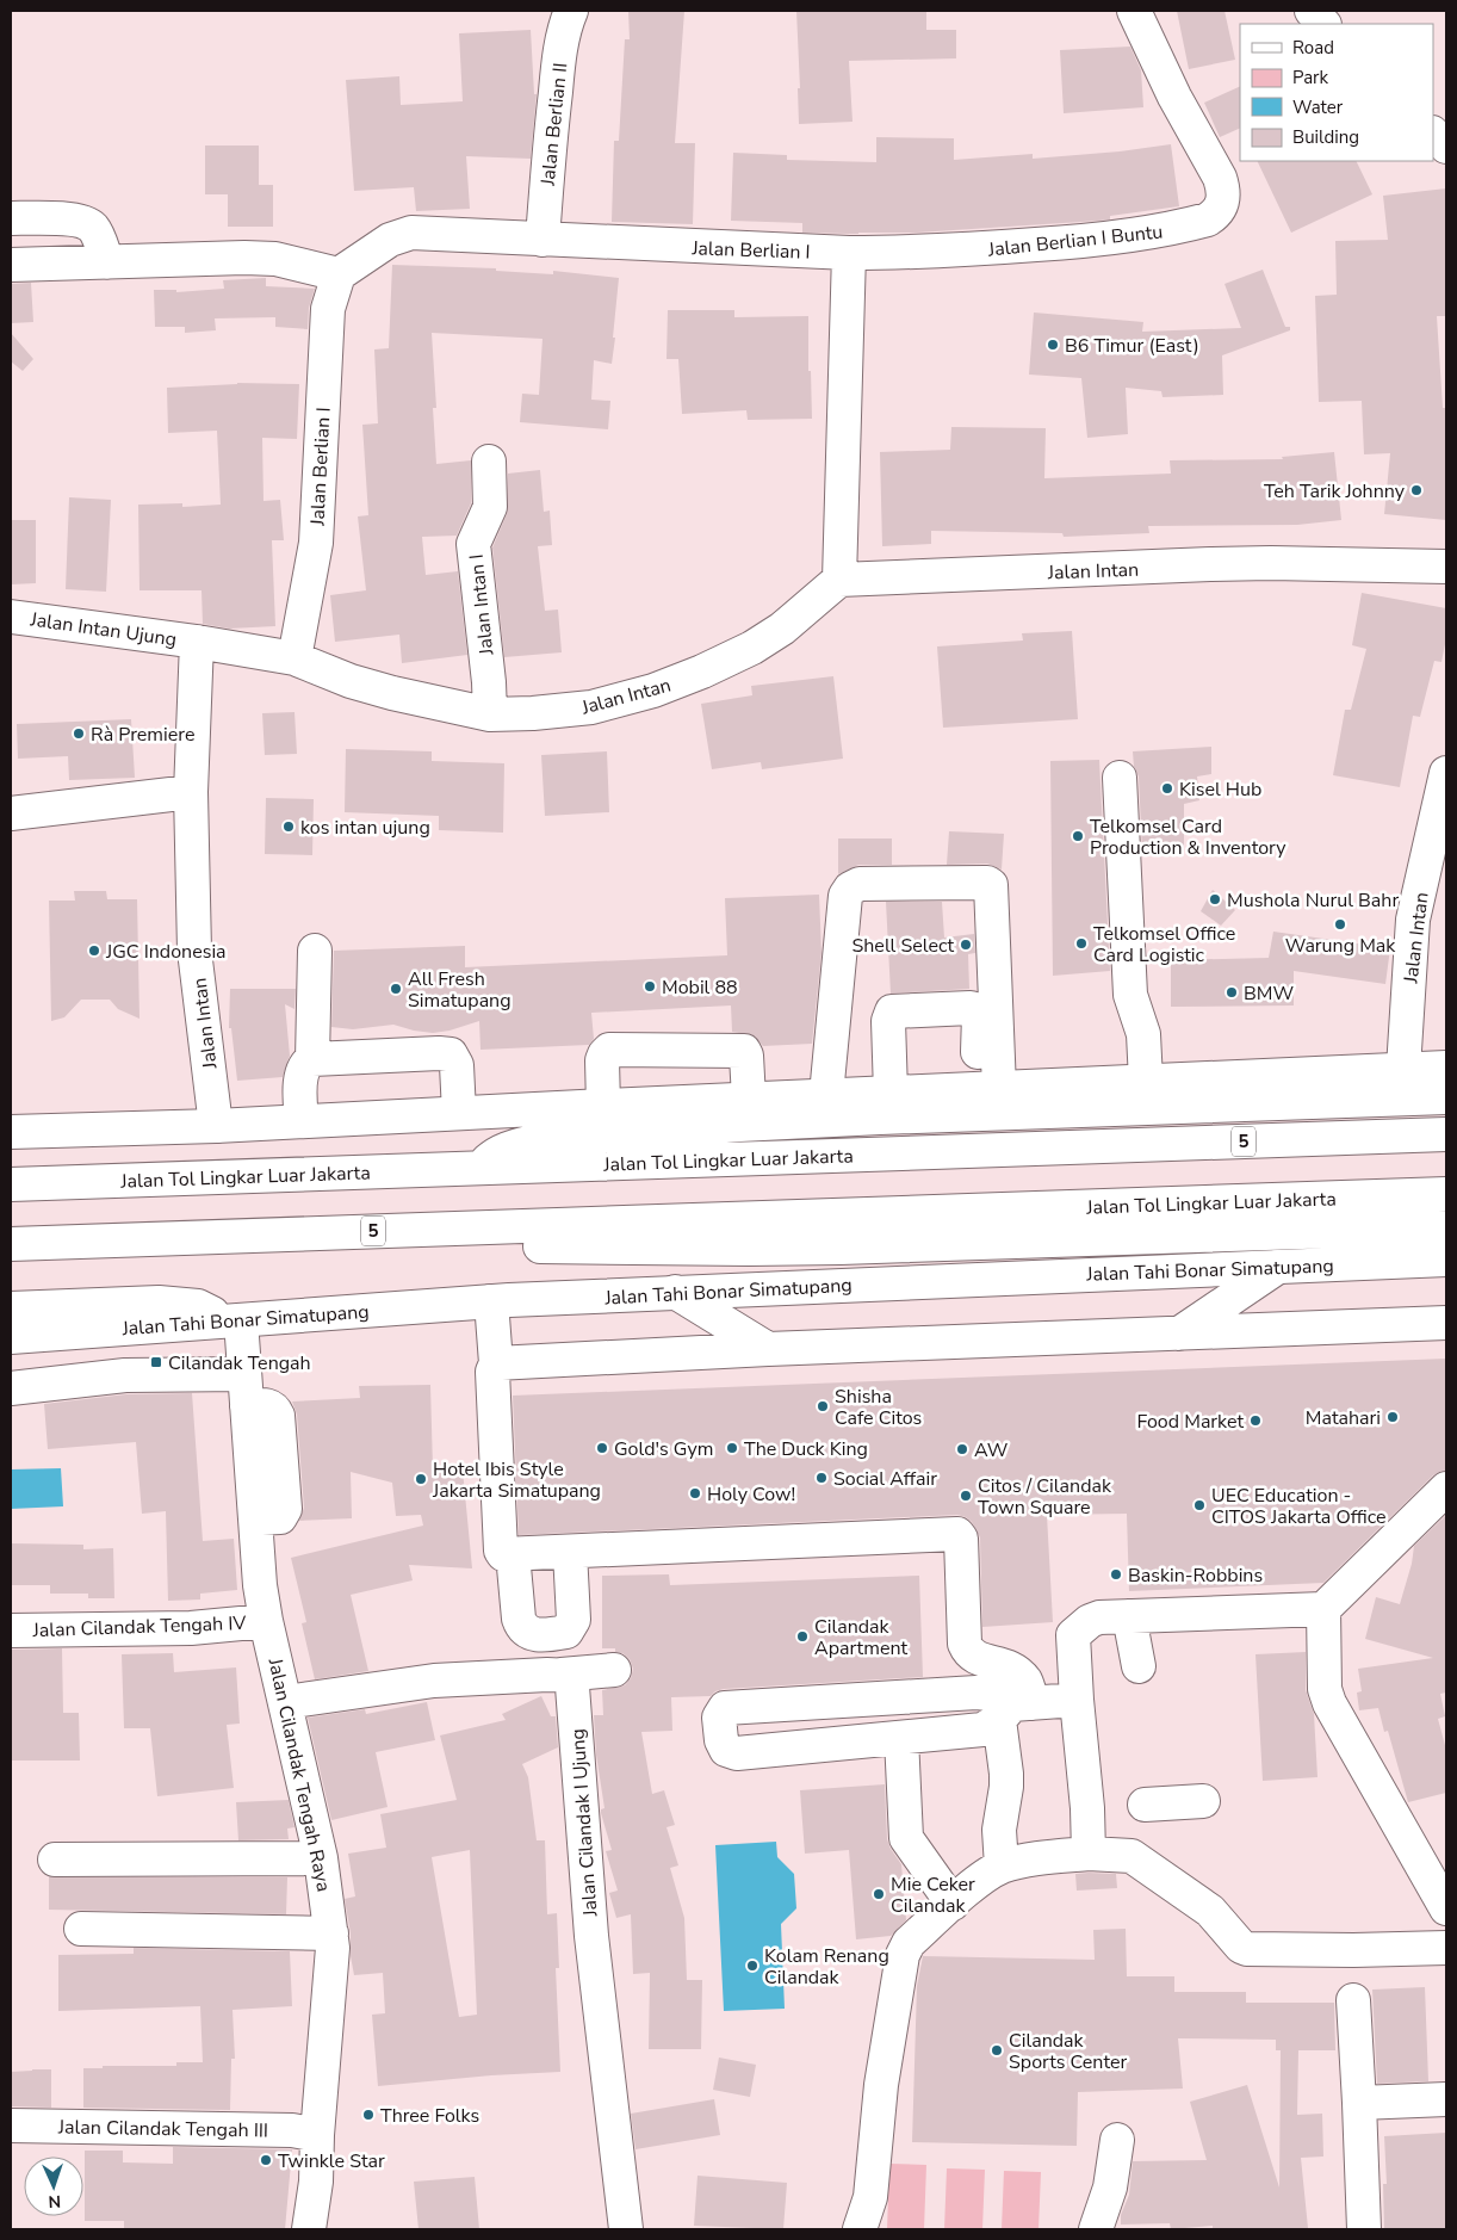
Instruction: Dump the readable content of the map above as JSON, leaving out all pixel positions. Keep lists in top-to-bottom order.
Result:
{
  "streets": {
    "main road": [
      "Jalan Berlian II",
      "Jalan Berlian I Buntu",
      "Jalan Berlian I",
      "Jalan Intan",
      "Jalan Intan I",
      "Jalan Intan Ujung",
      "5",
      "Jalan Tol Lingkar Luar Jakarta",
      "Jalan Tahi Bonar Simatupang",
      "Jalan Cilandak Tengah IV",
      "Jalan Cilandak Tengah Raya",
      "Jalan Cilandak I Ujung",
      "Jalan Cilandak Tengah III"
    ]
  },
  "crossings": [
    ["Jalan Berlian II", "Jalan Berlian I"],
    ["Jalan Berlian I Buntu", "Jalan Berlian I"],
    ["Jalan Berlian I", "Jalan Intan"],
    ["Jalan Intan", "Jalan Intan I"],
    ["Jalan Intan", "Jalan Intan Ujung"],
    ["Jalan Tahi Bonar Simatupang", "Jalan Cilandak Tengah Raya"],
    ["Jalan Cilandak Tengah IV", "Jalan Cilandak Tengah Raya"],
    ["Jalan Cilandak Tengah Raya", "Jalan Cilandak Tengah III"]
  ],
  "places": {
    "other": [
      "B6 Timur (East)",
      "Teh Tarik Johnny",
      "Rà Premiere",
      "Kisel Hub",
      "kos intan ujung",
      "Telkomsel Card Production & Inventory",
      "Mushola Nurul Bahr",
      "Warung Mak",
      "Telkomsel Office Card Logistic",
      "Shell Select",
      "JGC Indonesia",
      "Mobil 88",
      "All Fresh Simatupang",
      "BMW",
      "Shisha Cafe Citos",
      "Matahari",
      "Food Market",
      "Gold's Gym",
      "The Duck King",
      "AW",
      "Social Affair",
      "Hotel Ibis Style Jakarta Simatupang",
      "Holy Cow!",
      "Citos / Cilandak Town Square",
      "UEC Education - CITOS Jakarta Office",
      "Baskin-Robbins",
      "Cilandak Apartment",
      "Mie Ceker Cilandak",
      "Kolam Renang Cilandak",
      "Cilandak Sports Center",
      "Three Folks",
      "Twinkle Star"
    ],
    "transit": ["Cilandak Tengah"]
  },
  "legend": [
    "Road",
    "Park",
    "Water",
    "Building"
  ],
  "north": "bottom"
}
